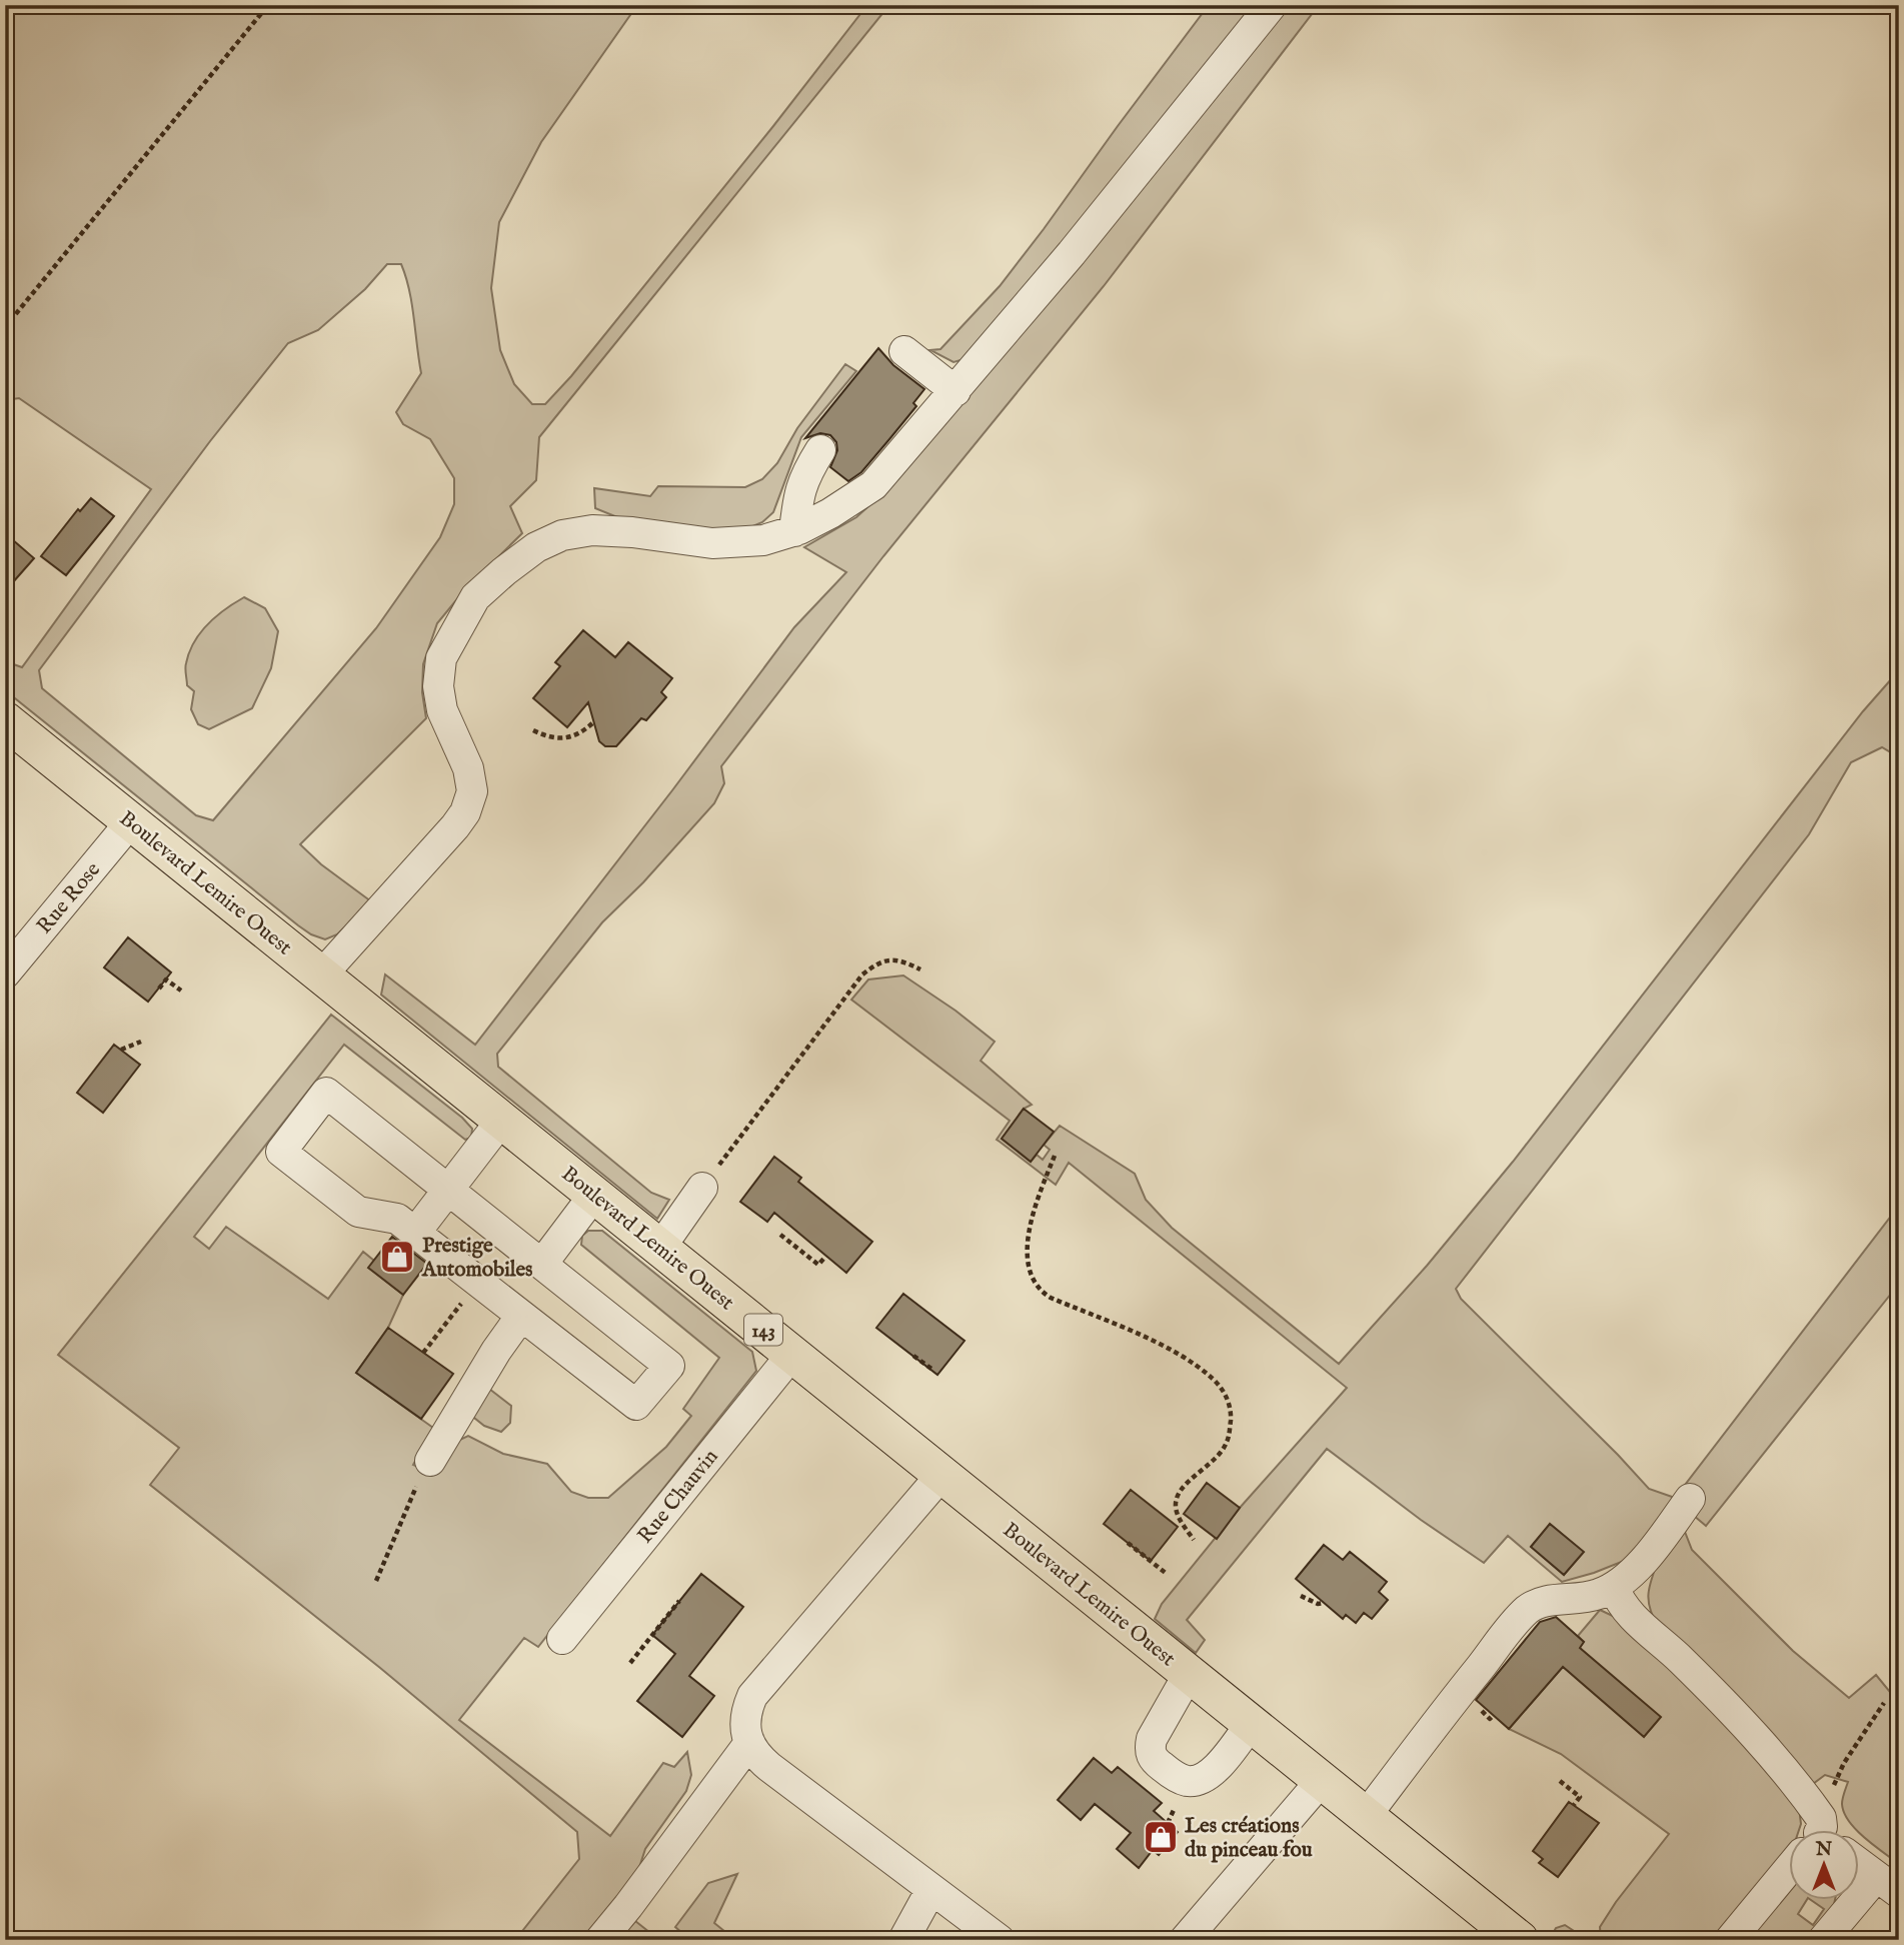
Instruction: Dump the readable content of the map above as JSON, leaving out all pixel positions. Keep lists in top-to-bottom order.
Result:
{
  "streets": {
    "main road": ["Boulevard Lemire Ouest", "143"],
    "street": ["Rue Rose", "Rue Chauvin"]
  },
  "crossings": [
    ["Boulevard Lemire Ouest", "Rue Rose"],
    ["Boulevard Lemire Ouest", "Rue Chauvin"]
  ],
  "places": {
    "shop": ["Prestige Automobiles", "Les créations du pinceau fou"]
  },
  "north": "top"
}
